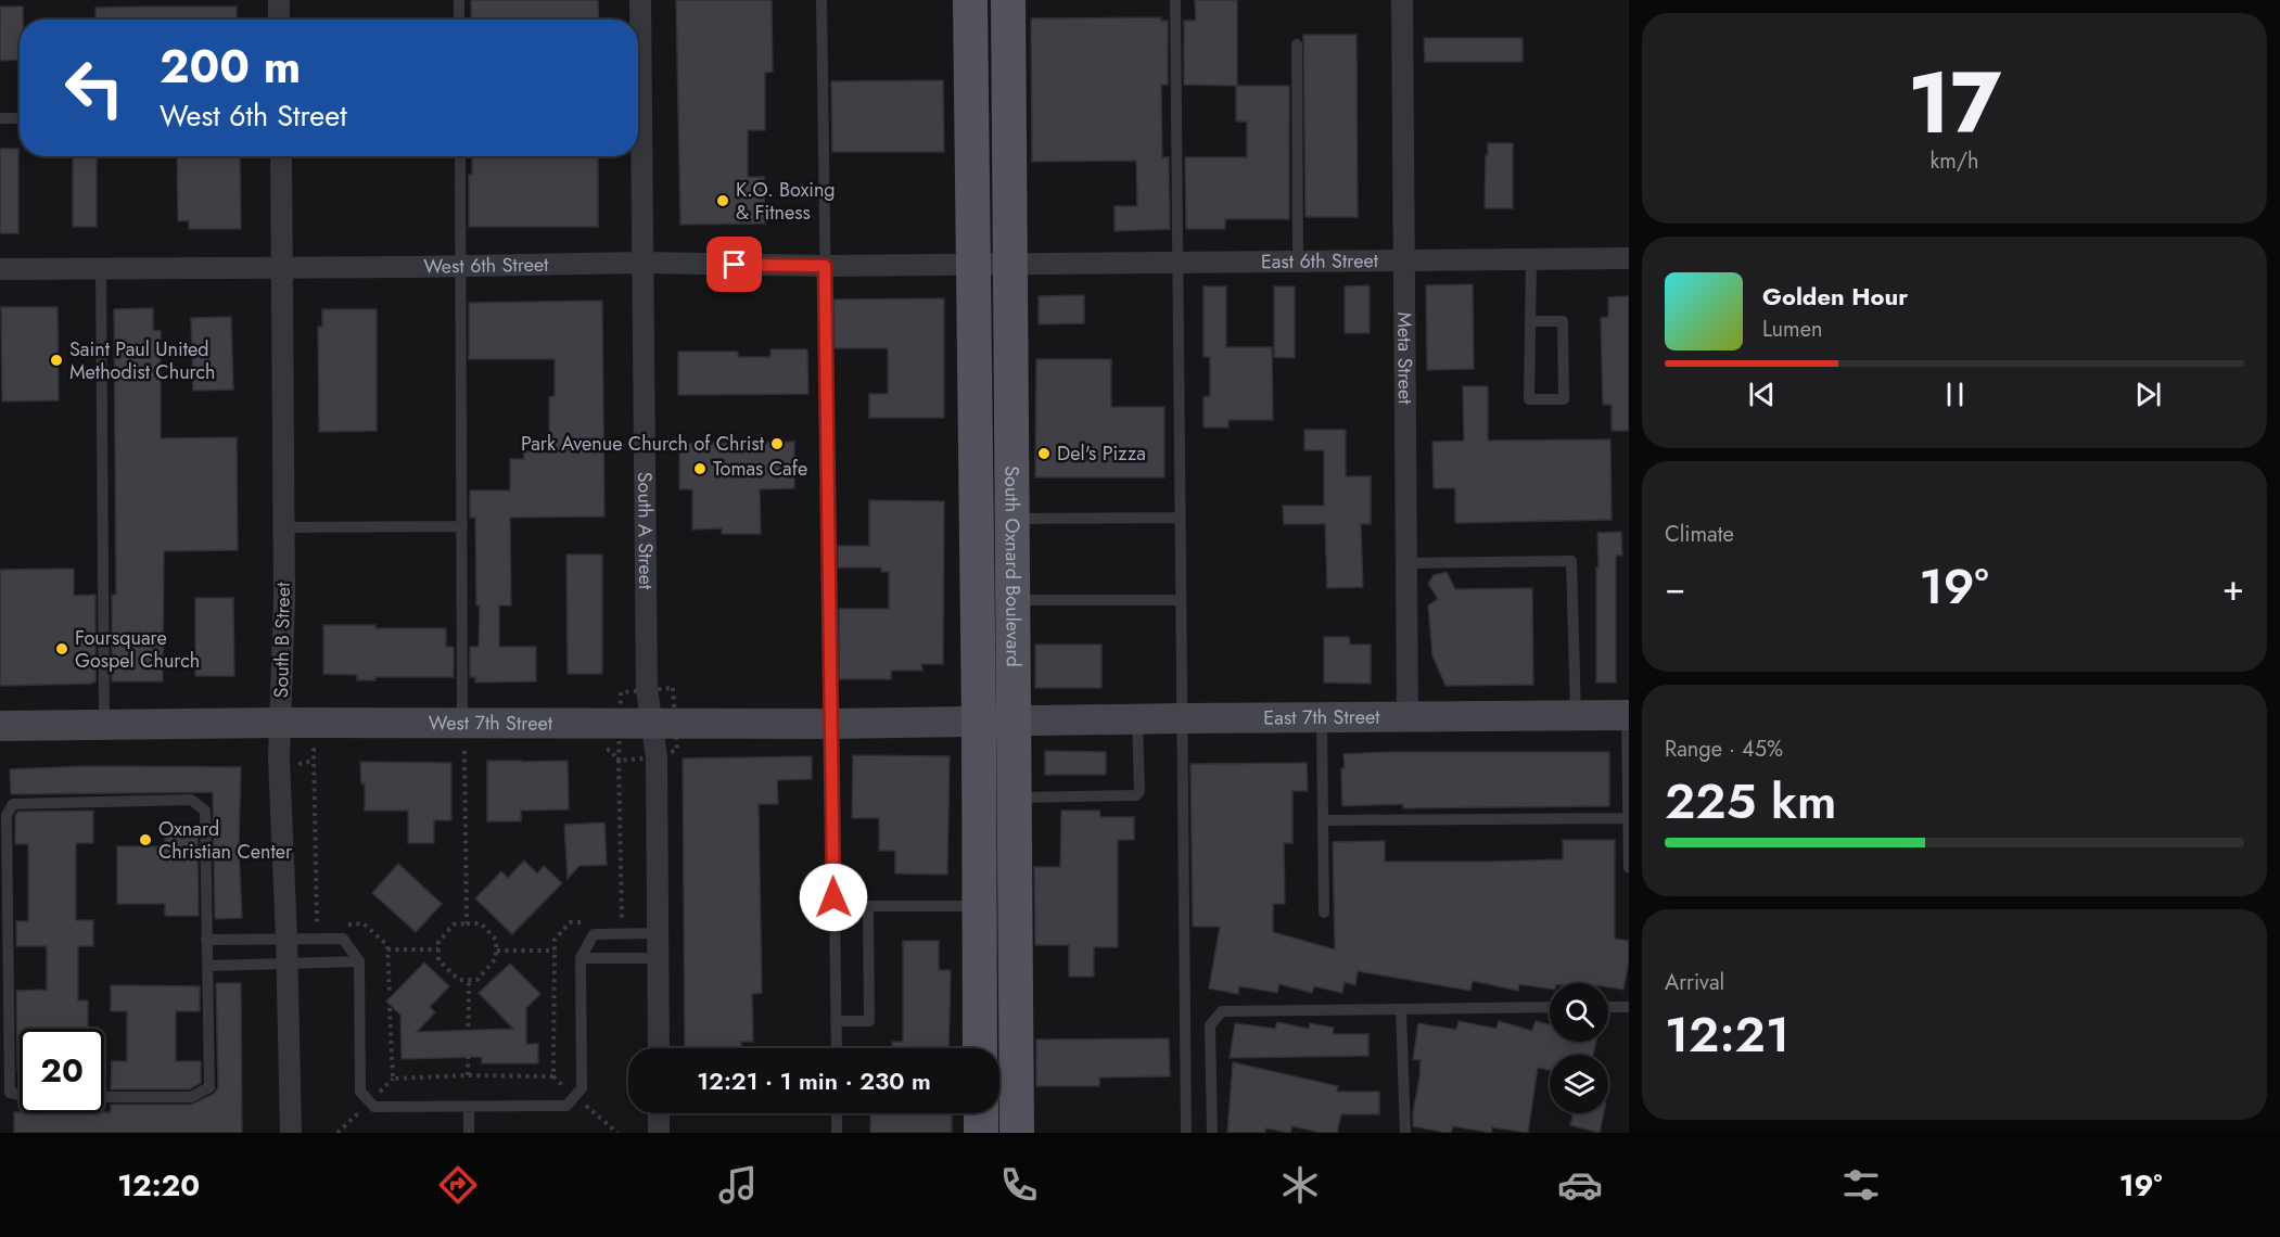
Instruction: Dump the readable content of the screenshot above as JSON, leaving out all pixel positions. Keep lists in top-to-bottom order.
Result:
{
  "streets": {
    "main road": ["South Oxnard Boulevard"],
    "street": [
      "East 6th Street",
      "West 6th Street",
      "Meta Street",
      "South A Street",
      "South B Street",
      "East 7th Street",
      "West 7th Street"
    ]
  },
  "crossings": [
    ["East 6th Street", "West 6th Street"],
    ["East 6th Street", "Meta Street"],
    ["East 6th Street", "South Oxnard Boulevard"],
    ["West 6th Street", "South A Street"],
    ["West 6th Street", "South Oxnard Boulevard"],
    ["West 6th Street", "South B Street"],
    ["Meta Street", "East 7th Street"],
    ["South A Street", "West 7th Street"],
    ["South Oxnard Boulevard", "East 7th Street"],
    ["South Oxnard Boulevard", "West 7th Street"],
    ["South B Street", "West 7th Street"],
    ["East 7th Street", "West 7th Street"]
  ],
  "places": [
    "K.O. Boxing & Fitness",
    "Saint Paul United Methodist Church",
    "Park Avenue Church of Christ",
    "Del's Pizza",
    "Tomas Cafe",
    "Foursquare Gospel Church",
    "Oxnard Christian Center"
  ],
  "page": {
    "tile": [
      ["17", "km/h"],
      "Climate",
      ["Range · 45%", "225 km"],
      ["Arrival", "12:21"]
    ],
    "turn": ["200 m", "West 6th Street"],
    "song": ["Golden Hour", "Lumen"],
    "heat": ["−", "19°", "+"],
    "limit": "20",
    "trip": "12:21 · 1 min · 230 m",
    "tabs": ["12:20", "19°"]
  }
}
